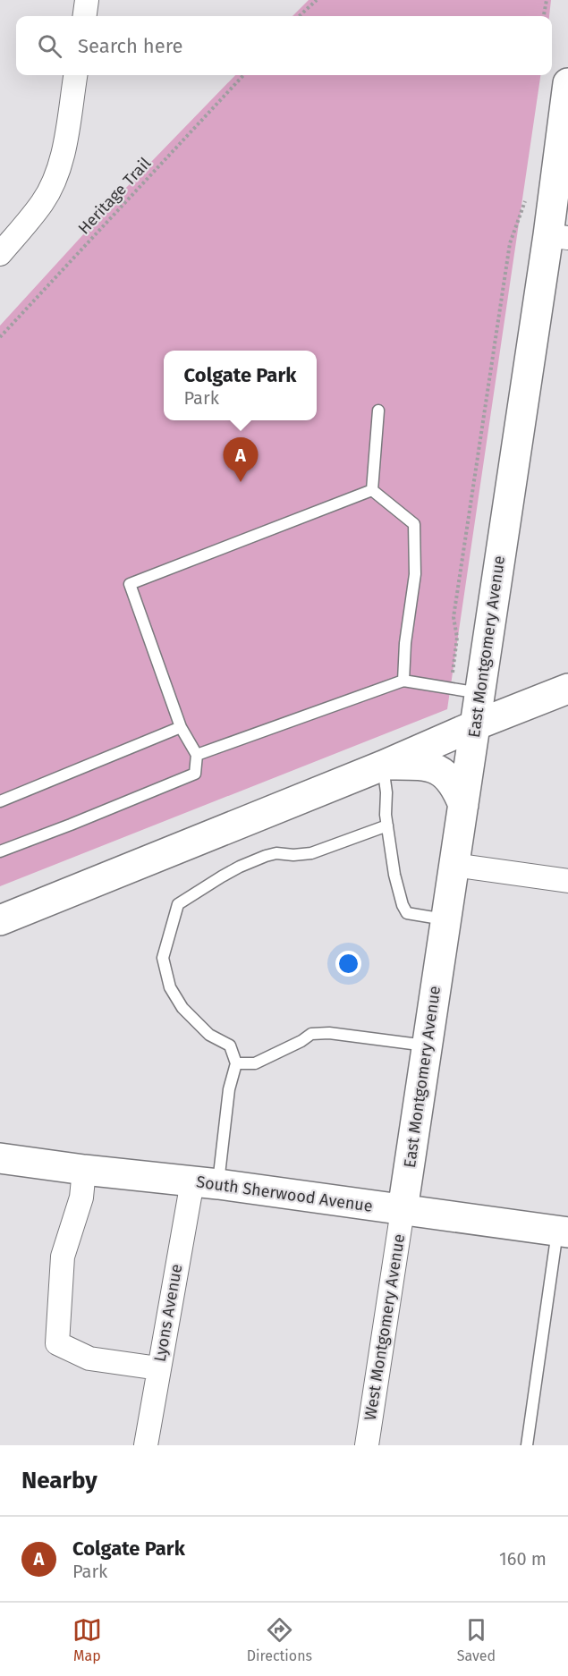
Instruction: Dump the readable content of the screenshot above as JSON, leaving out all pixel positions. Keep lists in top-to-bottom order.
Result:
{
  "streets": {
    "street": [
      "East Montgomery Avenue",
      "South Sherwood Avenue",
      "Lyons Avenue",
      "West Montgomery Avenue"
    ],
    "path": ["Heritage Trail"]
  },
  "crossings": [
    ["East Montgomery Avenue", "South Sherwood Avenue"],
    ["East Montgomery Avenue", "West Montgomery Avenue"],
    ["South Sherwood Avenue", "Lyons Avenue"],
    ["South Sherwood Avenue", "West Montgomery Avenue"]
  ],
  "page": {
    "search": "Search here",
    "popup": ["Colgate Park", "Park"],
    "pins": "A",
    "heading": "Nearby",
    "list": [
      {
        "mark": "A",
        "name": "Colgate Park",
        "note": "Park",
        "value": "160 m"
      }
    ],
    "nav": ["Map", "Directions", "Saved"]
  }
}
